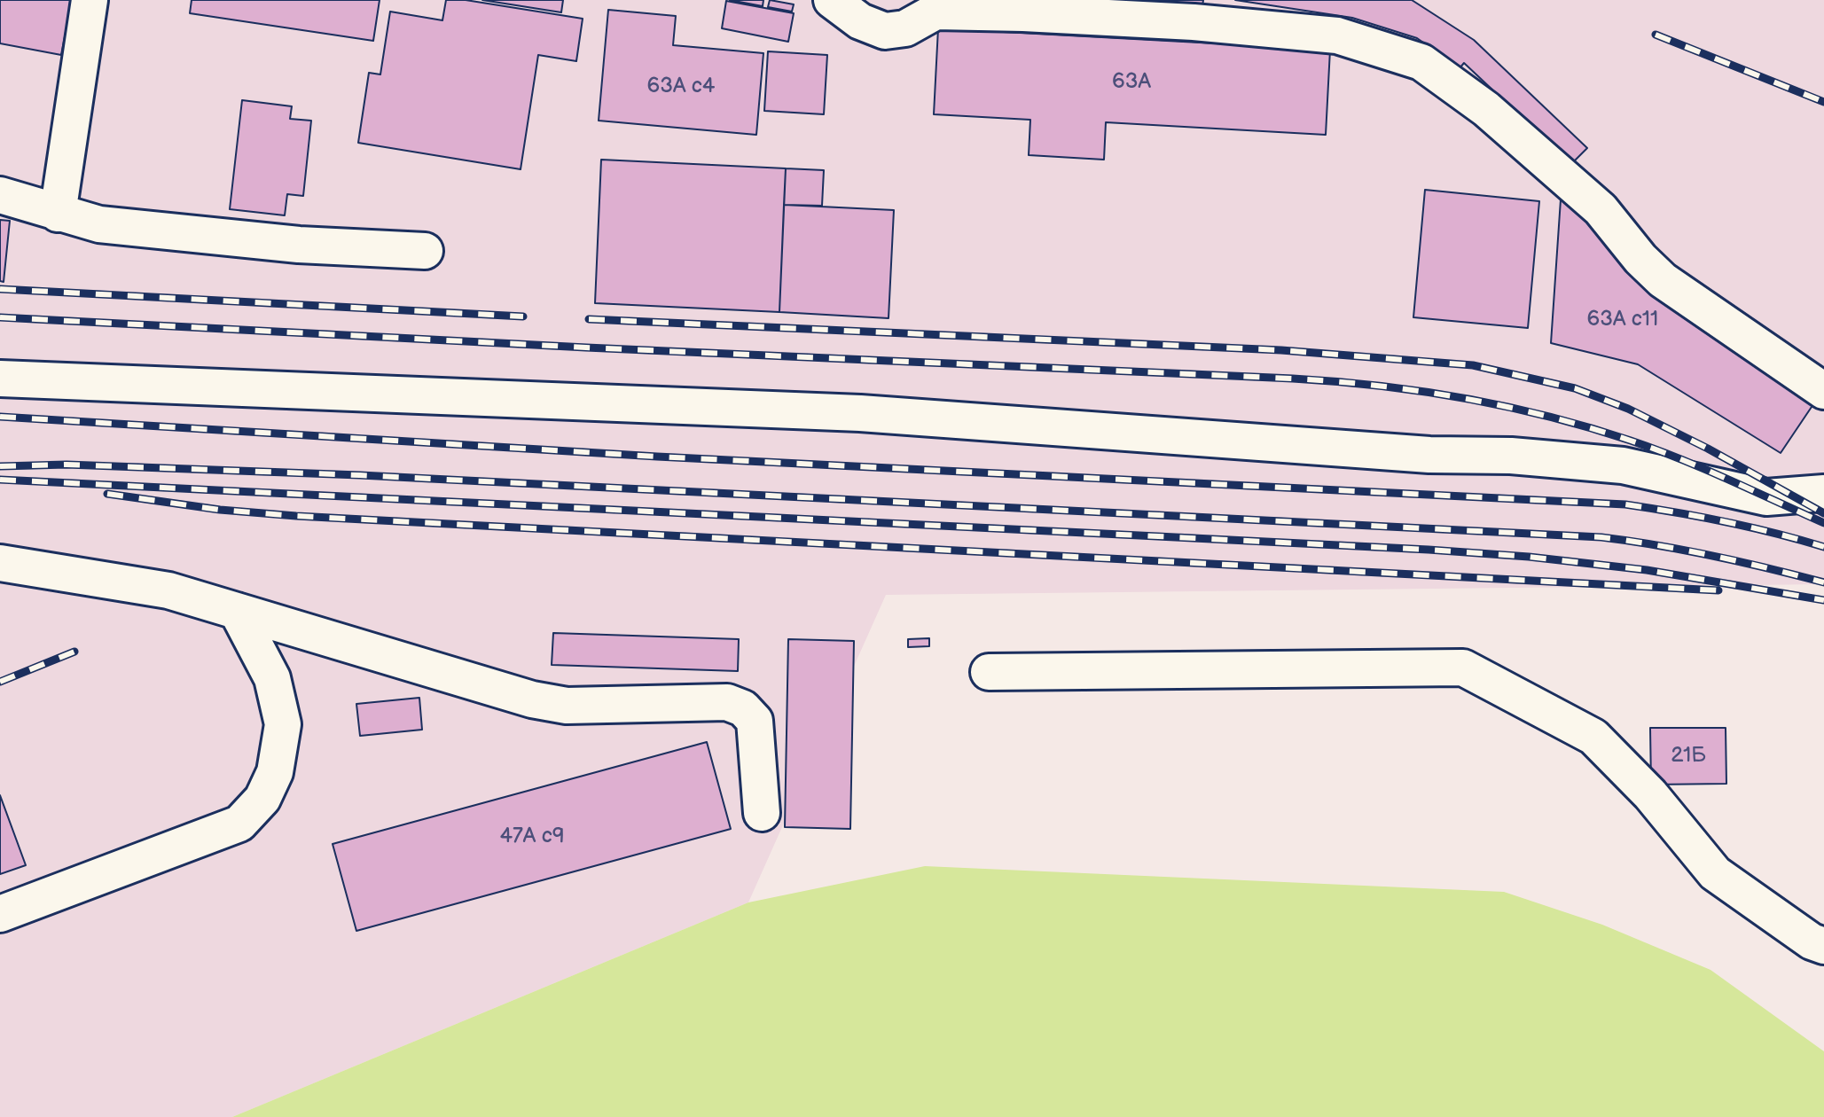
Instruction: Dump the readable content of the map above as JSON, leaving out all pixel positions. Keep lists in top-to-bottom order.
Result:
{
  "house_numbers": [
    "63А",
    "63А с4",
    "63А с11",
    "21Б",
    "47А с9"
  ]
}
